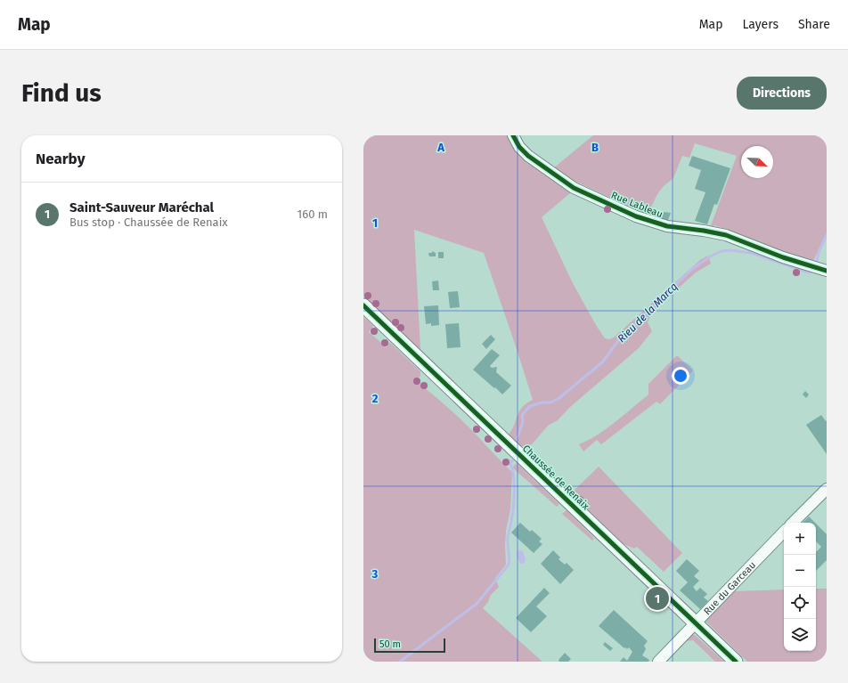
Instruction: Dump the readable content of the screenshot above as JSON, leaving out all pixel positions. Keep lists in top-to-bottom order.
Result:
{
  "streets": {
    "main road": ["Chaussée de Renaix"],
    "street": ["Rue Lableau", "Rue du Garceau"]
  },
  "crossings": [
    ["Chaussée de Renaix", "Rue du Garceau"]
  ],
  "water": ["Rieu de la Marcq"],
  "scale_bar": "50 m",
  "north": "bottom right",
  "page": {
    "header": "Map",
    "nav": ["Map", "Layers", "Share"],
    "buttons": "Directions",
    "title": "Find us",
    "heading": "Nearby",
    "list": [
      {
        "mark": "1",
        "name": "Saint-Sauveur Maréchal",
        "note": "Bus stop · Chaussée de Renaix",
        "value": "160 m"
      }
    ],
    "map_buttons": ["+", "−"],
    "pins": "1",
    "scale": "50 m"
  },
  "grid": {
    "columns": ["A", "B"],
    "rows": ["1", "2", "3"]
  }
}
